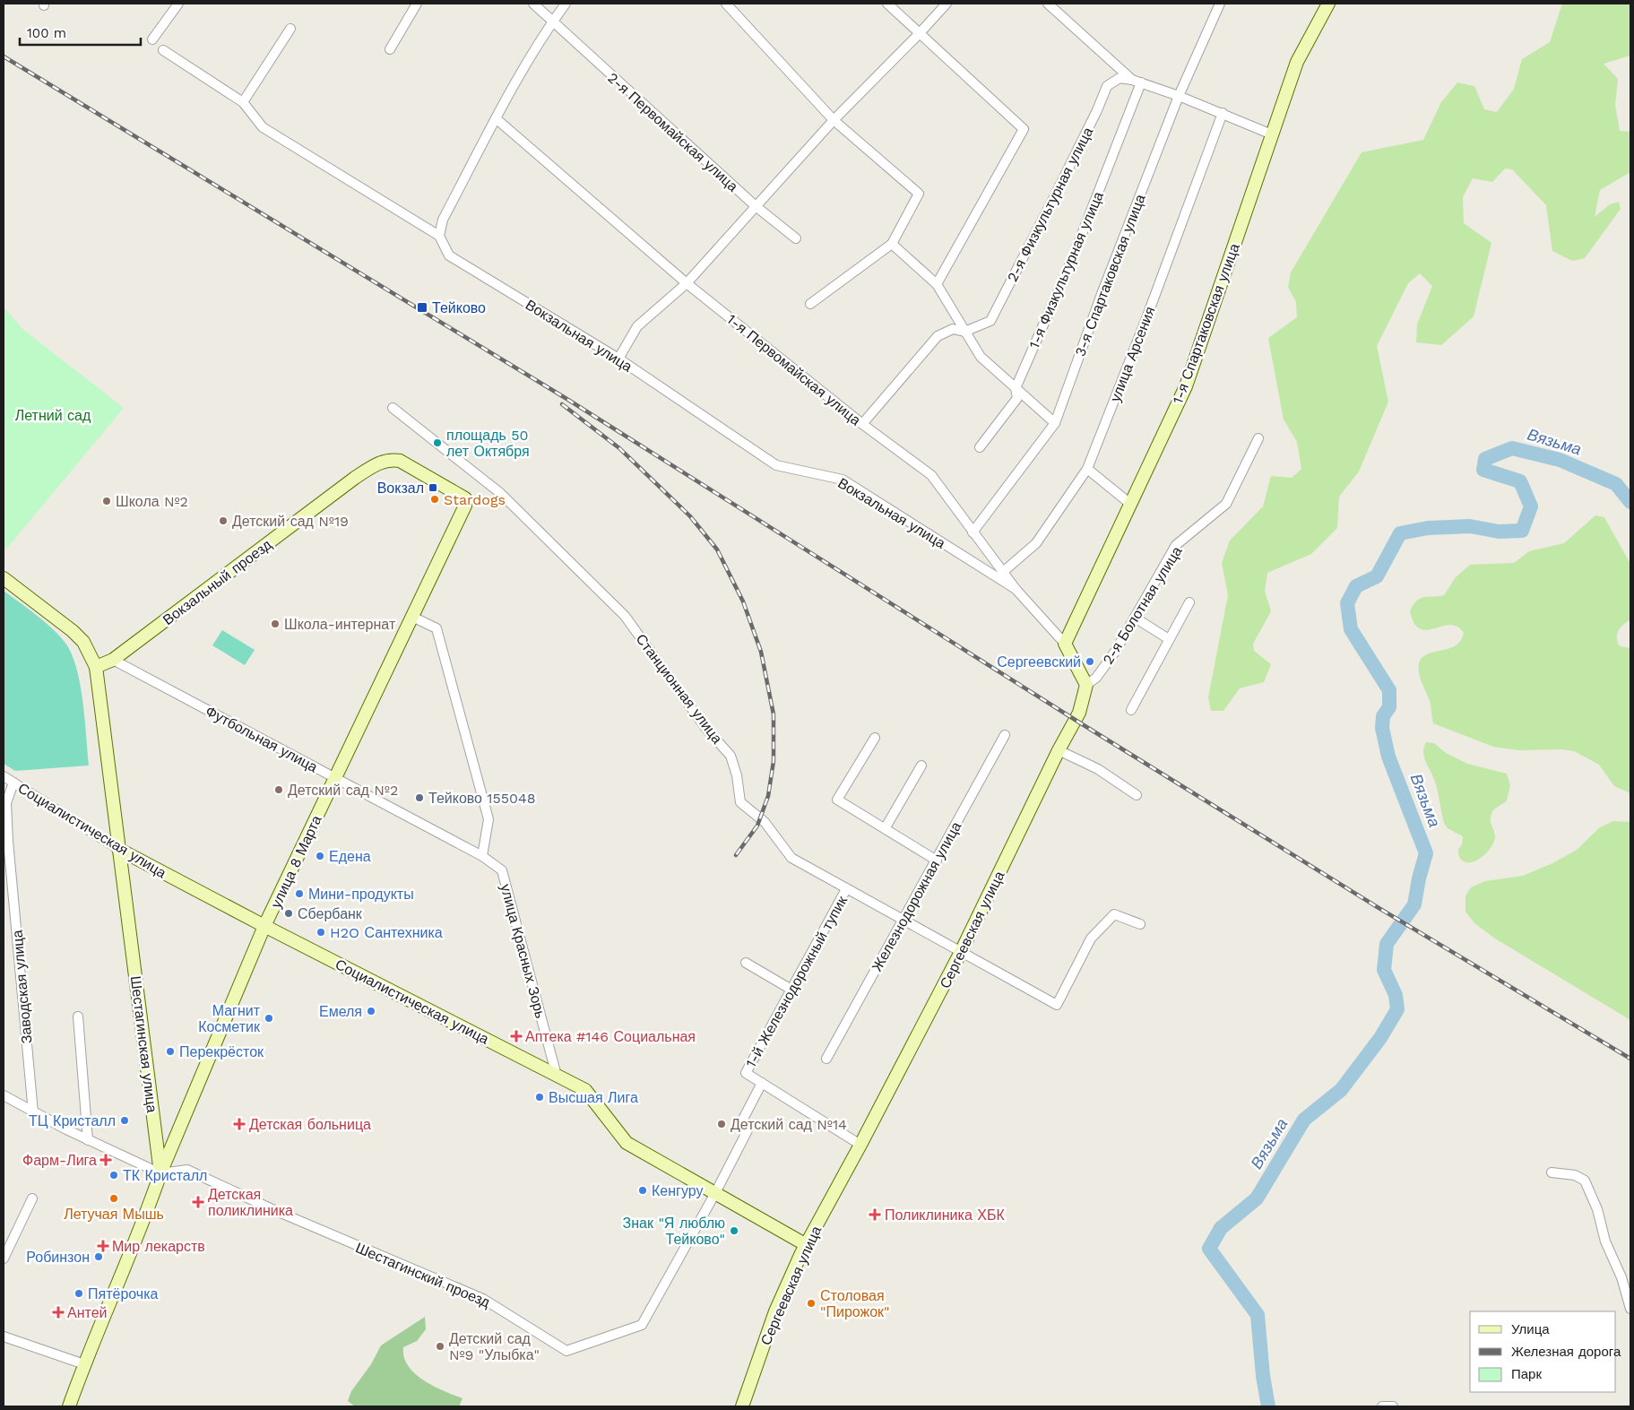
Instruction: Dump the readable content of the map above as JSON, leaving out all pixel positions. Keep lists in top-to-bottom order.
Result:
{
  "streets": {
    "street": [
      "2-я Первомайская улица",
      "2-я Физкультурная улица",
      "1-я Физкультурная улица",
      "3-я Спартаковская улица",
      "1-я Спартаковская улица",
      "Вокзальная улица",
      "улица Арсения",
      "1-я Первомайская улица",
      "Вокзальный проезд",
      "2-я Болотная улица",
      "Станционная улица",
      "Футбольная улица",
      "Социалистическая улица",
      "улица 8 Марта",
      "Железнодорожная улица",
      "Сергеевская улица",
      "улица Красных Зорь",
      "1-й Железнодорожный тупик",
      "Заводская улица",
      "Шестагинская улица",
      "Шестагинский проезд"
    ]
  },
  "crossings": [
    ["2-я Физкультурная улица", "1-я Физкультурная улица"],
    ["2-я Физкультурная улица", "1-я Первомайская улица"],
    ["3-я Спартаковская улица", "1-я Первомайская улица"],
    ["1-я Спартаковская улица", "1-я Первомайская улица"],
    ["Вокзальная улица", "1-я Первомайская улица"],
    ["улица Арсения", "1-я Первомайская улица"],
    ["Вокзальный проезд", "Футбольная улица"],
    ["Вокзальный проезд", "улица 8 Марта"],
    ["Вокзальный проезд", "Шестагинская улица"],
    ["2-я Болотная улица", "Сергеевская улица"],
    ["Станционная улица", "Железнодорожная улица"],
    ["Станционная улица", "Сергеевская улица"],
    ["Станционная улица", "1-й Железнодорожный тупик"],
    ["Футбольная улица", "улица 8 Марта"],
    ["Футбольная улица", "улица Красных Зорь"],
    ["Социалистическая улица", "улица 8 Марта"],
    ["Социалистическая улица", "Сергеевская улица"],
    ["Социалистическая улица", "улица Красных Зорь"],
    ["Социалистическая улица", "Заводская улица"],
    ["Социалистическая улица", "Шестагинская улица"],
    ["Социалистическая улица", "Шестагинский проезд"],
    ["улица 8 Марта", "Шестагинская улица"],
    ["улица 8 Марта", "Шестагинский проезд"],
    ["Шестагинская улица", "Шестагинский проезд"]
  ],
  "water": ["Вязьма"],
  "parks": ["Летний сад"],
  "places": {
    "transit": ["Тейково", "Вокзал"],
    "other": [
      "площадь 50 лет Октября",
      "Stardogs",
      "Школа №2",
      "Детский сад №19",
      "Школа-интернат",
      "Сергеевский",
      "Детский сад №2",
      "Тейково 155048",
      "Едена",
      "Мини-продукты",
      "Сбербанк",
      "H2O Сантехника",
      "Емеля",
      "Магнит Косметик",
      "Перекрёсток",
      "Высшая Лига",
      "ТЦ Кристалл",
      "Детский сад №14",
      "ТК Кристалл",
      "Кенгуру",
      "Летучая Мышь",
      "Знак \"Я люблю Тейково\"",
      "Робинзон",
      "Пятёрочка",
      "Столовая \"Пирожок\"",
      "Детский сад №9 \"Улыбка\""
    ],
    "health": [
      "Аптека #146 Социальная",
      "Детская больница",
      "Фарм-Лига",
      "Детская поликлиника",
      "Поликлиника ХБК",
      "Мир лекарств",
      "Антей"
    ]
  },
  "legend": ["Улица", "Железная дорога", "Парк"],
  "scale_bar": "100 m"
}
